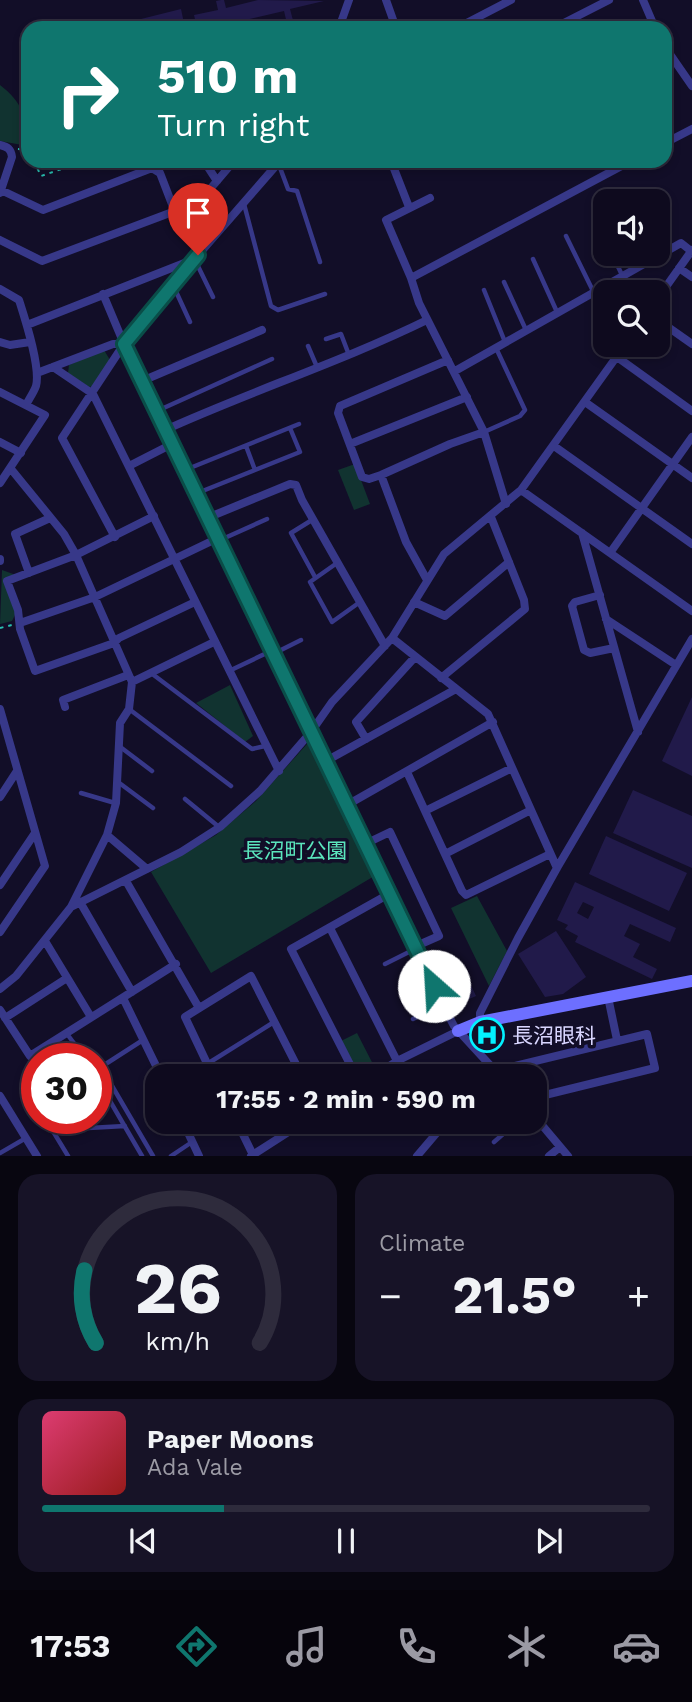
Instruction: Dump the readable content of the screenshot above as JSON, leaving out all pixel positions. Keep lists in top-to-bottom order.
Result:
{
  "parks": ["長沼町公園"],
  "places": {
    "hospital": ["長沼眼科"]
  },
  "page": {
    "turn": ["510 m", "Turn right"],
    "limit": "30",
    "trip": "17:55 · 2 min · 590 m",
    "tile": "Climate",
    "heat": ["−", "21.5°", "+"],
    "song": ["Paper Moons", "Ada Vale"],
    "tabs": "17:53",
    "gauge": ["26", "km/h"]
  }
}
